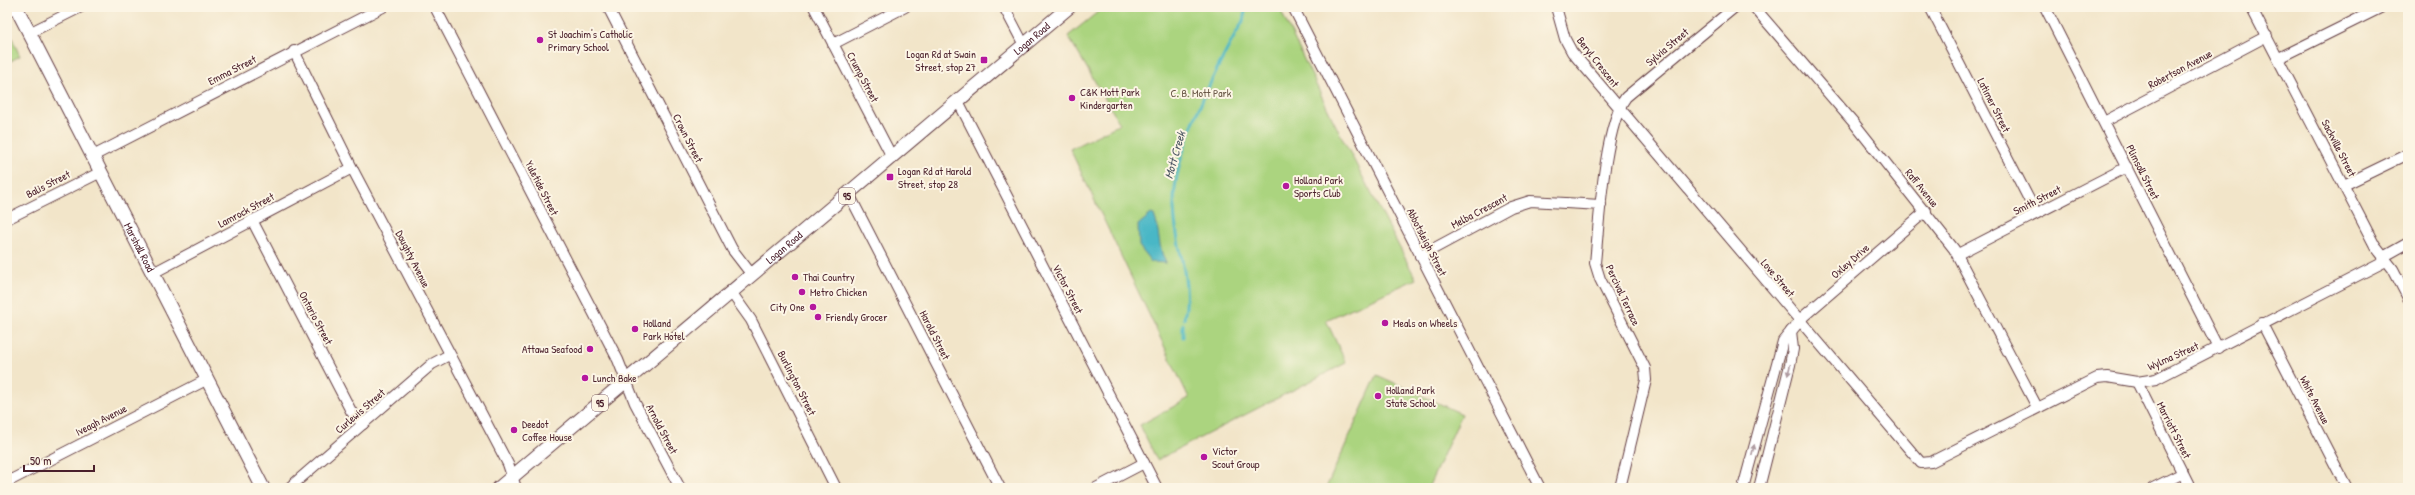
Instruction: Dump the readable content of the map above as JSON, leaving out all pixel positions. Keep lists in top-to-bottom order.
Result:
{
  "streets": {
    "main road": ["Logan Road", "95", "Marshall Road"],
    "street": [
      "Sylvia Street",
      "Beryl Crescent",
      "Robertson Avenue",
      "Emma Street",
      "Crump Street",
      "Latimer Street",
      "Crown Street",
      "Sackville Street",
      "Plimsoll Street",
      "Balis Street",
      "Yuletide Street",
      "Raff Avenue",
      "Smith Street",
      "Lamrock Street",
      "Melba Crescent",
      "Abbotsleigh Street",
      "Doughty Avenue",
      "Oxley Drive",
      "Love Street",
      "Victor Street",
      "Percival Terrace",
      "Ontario Street",
      "Harold Street",
      "Wylma Street",
      "Burlington Street",
      "White Avenue",
      "Curlewis Street",
      "Iveagh Avenue",
      "Arnold Street",
      "Marriott Street"
    ]
  },
  "crossings": [
    ["Logan Road", "Crump Street"],
    ["Logan Road", "Crown Street"],
    ["Logan Road", "Yuletide Street"],
    ["Logan Road", "Doughty Avenue"],
    ["Logan Road", "Victor Street"],
    ["Logan Road", "Harold Street"],
    ["Logan Road", "Burlington Street"],
    ["Logan Road", "Arnold Street"],
    ["Sylvia Street", "Beryl Crescent"],
    ["Sylvia Street", "Love Street"],
    ["Sylvia Street", "Percival Terrace"],
    ["Beryl Crescent", "Love Street"],
    ["Beryl Crescent", "Percival Terrace"],
    ["Robertson Avenue", "Sackville Street"],
    ["Robertson Avenue", "Plimsoll Street"],
    ["Emma Street", "Marshall Road"],
    ["Emma Street", "Doughty Avenue"],
    ["Latimer Street", "Smith Street"],
    ["Sackville Street", "Wylma Street"],
    ["Plimsoll Street", "Smith Street"],
    ["Plimsoll Street", "Wylma Street"],
    ["Balis Street", "Marshall Road"],
    ["Yuletide Street", "Arnold Street"],
    ["Raff Avenue", "Smith Street"],
    ["Raff Avenue", "Oxley Drive"],
    ["Raff Avenue", "Wylma Street"],
    ["Lamrock Street", "Marshall Road"],
    ["Lamrock Street", "Doughty Avenue"],
    ["Lamrock Street", "Ontario Street"],
    ["Melba Crescent", "Abbotsleigh Street"],
    ["Melba Crescent", "Percival Terrace"],
    ["Marshall Road", "Iveagh Avenue"],
    ["Doughty Avenue", "Curlewis Street"],
    ["Oxley Drive", "Love Street"],
    ["Love Street", "Percival Terrace"],
    ["Love Street", "Wylma Street"],
    ["Ontario Street", "Curlewis Street"],
    ["Wylma Street", "White Avenue"],
    ["Wylma Street", "Marriott Street"]
  ],
  "water": ["Mott Creek"],
  "parks": ["C. B. Mott Park"],
  "places": {
    "other": [
      "St Joachim's Catholic Primary School",
      "C&K Mott Park Kindergarten",
      "Holland Park Sports Club",
      "Thai Country",
      "Metro Chicken",
      "City One",
      "Friendly Grocer",
      "Meals on Wheels",
      "Holland Park Hotel",
      "Attawa Seafood",
      "Lunch Bake",
      "Holland Park State School",
      "Deedot Coffee House",
      "Victor Scout Group"
    ],
    "transit": ["Logan Rd at Swain Street, stop 27", "Logan Rd at Harold Street, stop 28"]
  },
  "scale_bar": "50 m"
}
